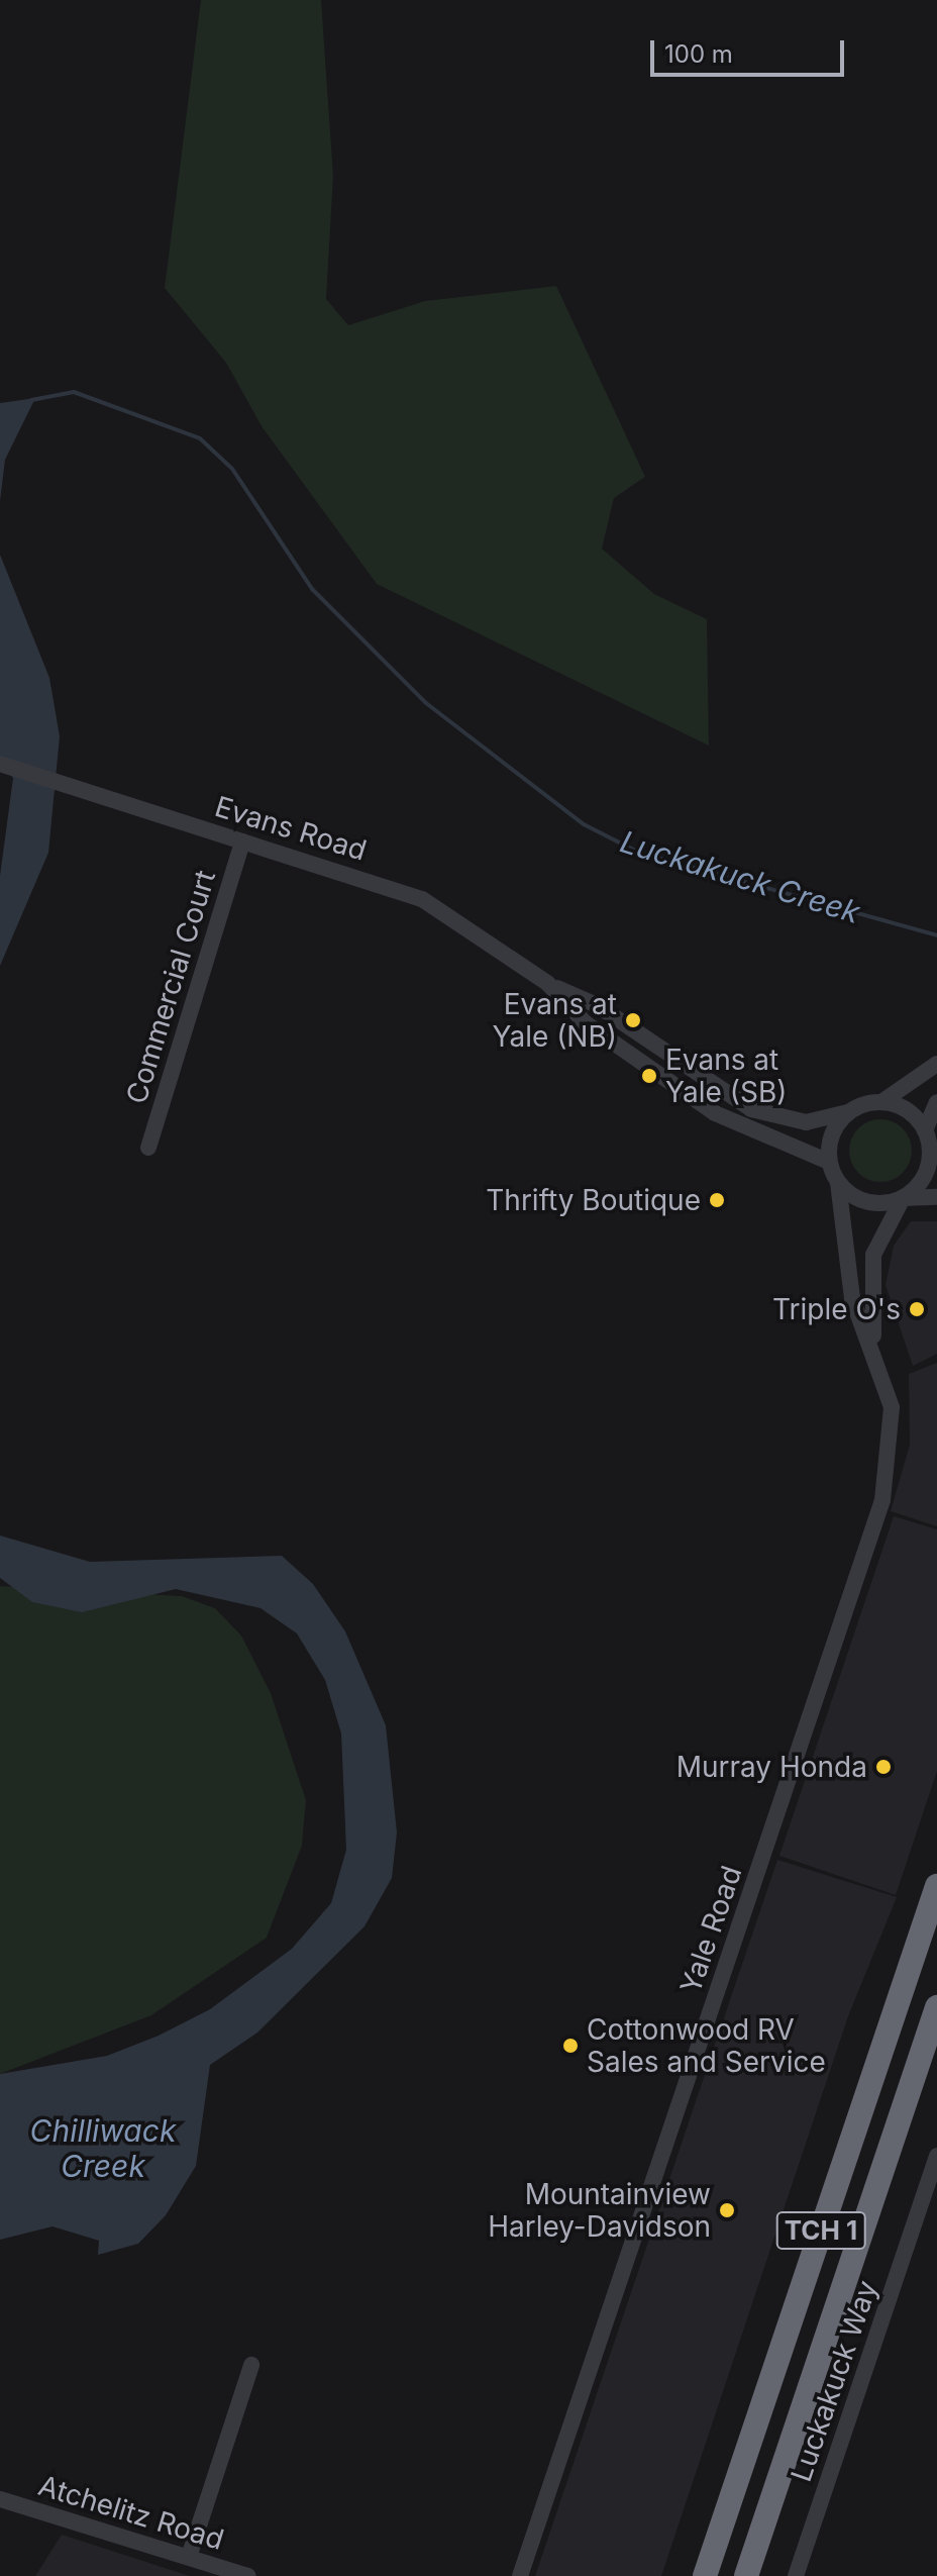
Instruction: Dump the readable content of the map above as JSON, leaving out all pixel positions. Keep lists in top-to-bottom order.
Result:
{
  "streets": {
    "highway": ["TCH 1"],
    "street": [
      "Evans Road",
      "Commercial Court",
      "Yale Road",
      "Luckakuck Way",
      "Atchelitz Road"
    ]
  },
  "crossings": [
    ["Evans Road", "Commercial Court"],
    ["Evans Road", "Yale Road"]
  ],
  "water": ["Luckakuck Creek", "Chilliwack Creek"],
  "places": [
    "Evans at Yale (NB)",
    "Evans at Yale (SB)",
    "Thrifty Boutique",
    "Triple O's",
    "Murray Honda",
    "Cottonwood RV Sales and Service",
    "Mountainview Harley-Davidson"
  ],
  "scale_bar": "100 m"
}
